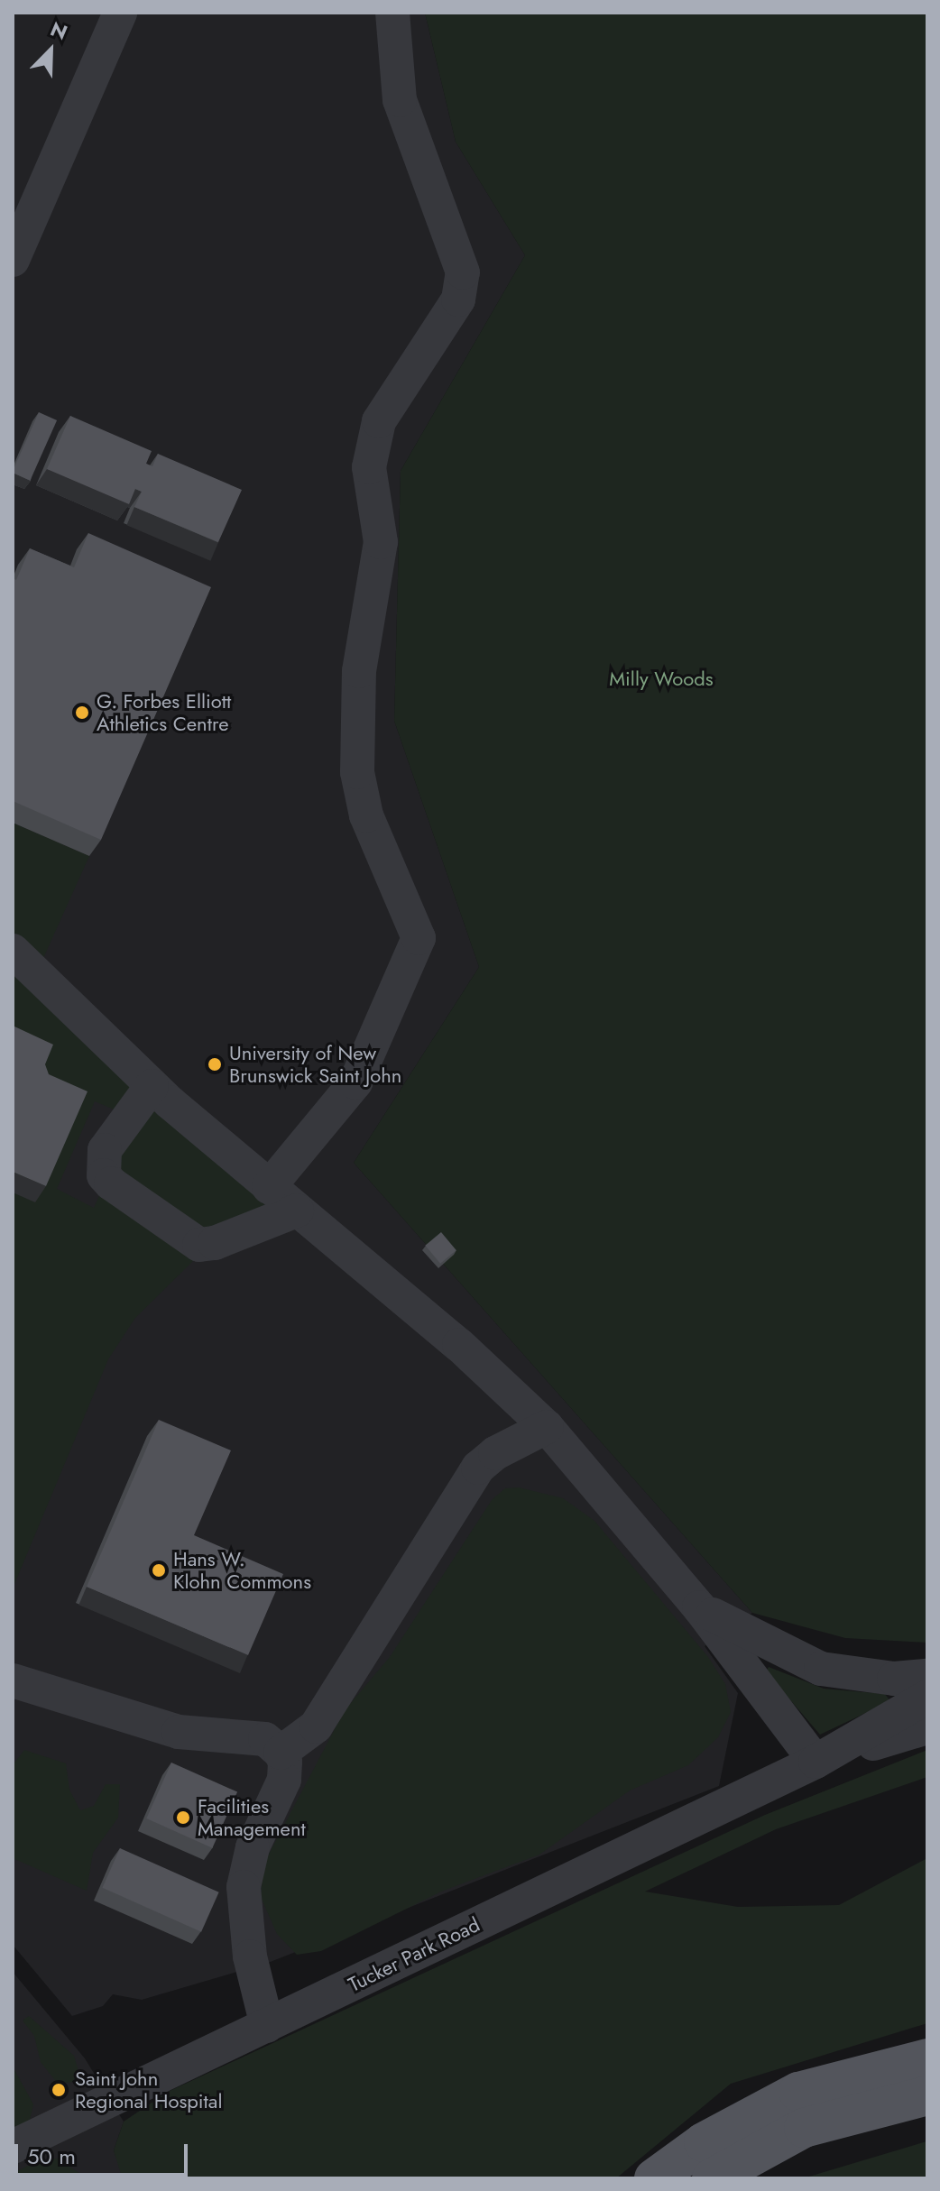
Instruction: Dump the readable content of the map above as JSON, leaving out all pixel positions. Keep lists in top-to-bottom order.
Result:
{
  "streets": {
    "street": ["Tucker Park Road"]
  },
  "parks": ["Milly Woods"],
  "places": [
    "G. Forbes Elliott Athletics Centre",
    "University of New Brunswick Saint John",
    "Hans W. Klohn Commons",
    "Facilities Management",
    "Saint John Regional Hospital"
  ],
  "scale_bar": "50 m",
  "north": "top right"
}
